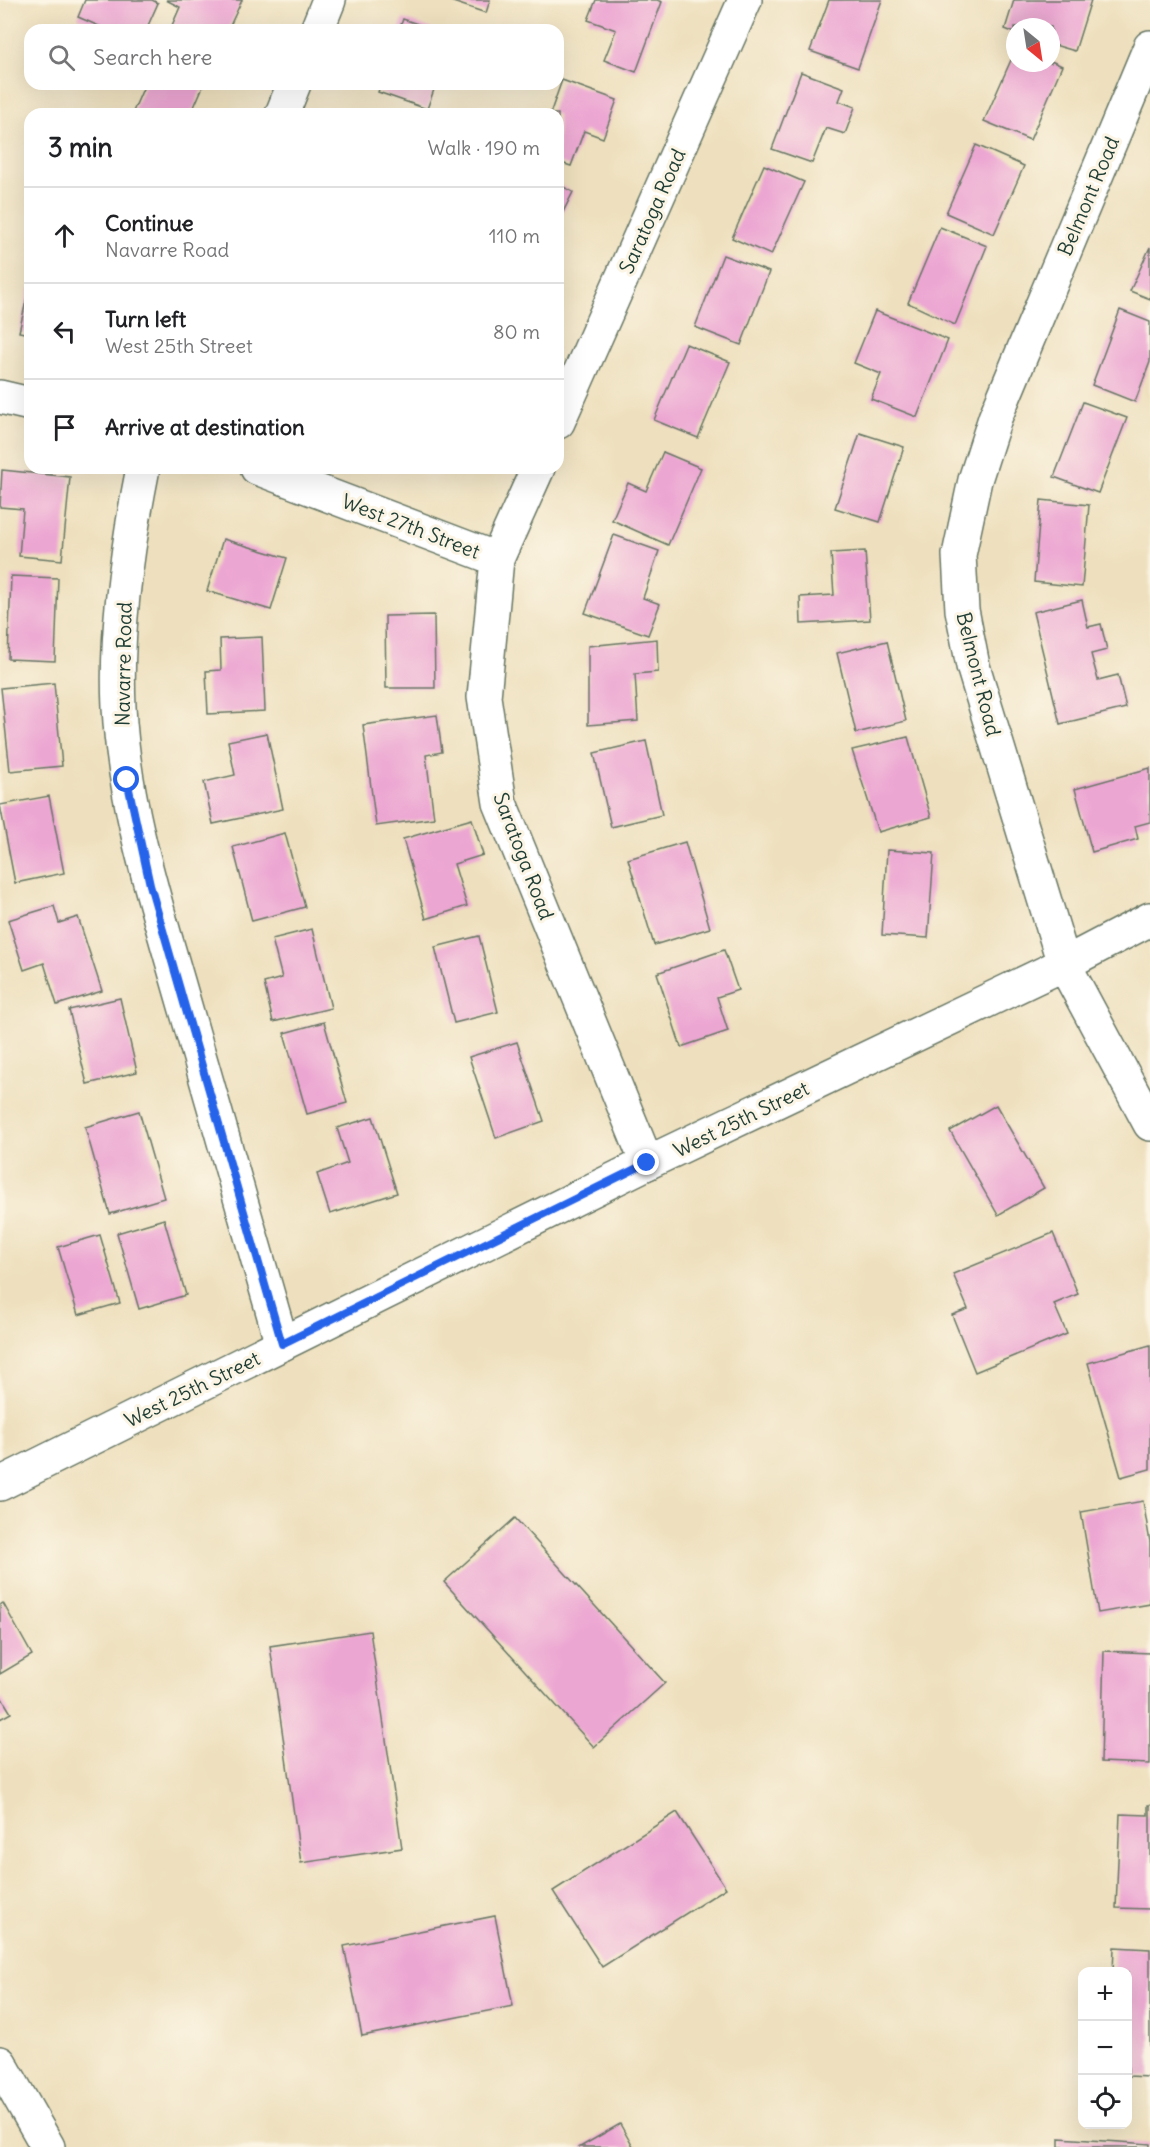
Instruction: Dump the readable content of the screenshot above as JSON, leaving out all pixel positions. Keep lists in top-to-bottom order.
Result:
{
  "streets": {
    "street": [
      "Belmont Road",
      "Saratoga Road",
      "West 27th Street",
      "Navarre Road",
      "West 25th Street"
    ]
  },
  "crossings": [
    ["Belmont Road", "West 25th Street"],
    ["Saratoga Road", "West 27th Street"],
    ["Saratoga Road", "West 25th Street"],
    ["Navarre Road", "West 25th Street"]
  ],
  "north": "bottom right",
  "page": {
    "search": "Search here",
    "heading": ["3 min", "Walk · 190 m"],
    "list": [
      ["Continue", "Navarre Road", "110 m"],
      ["Turn left", "West 25th Street", "80 m"],
      "Arrive at destination"
    ],
    "map_buttons": ["+", "−"]
  }
}
